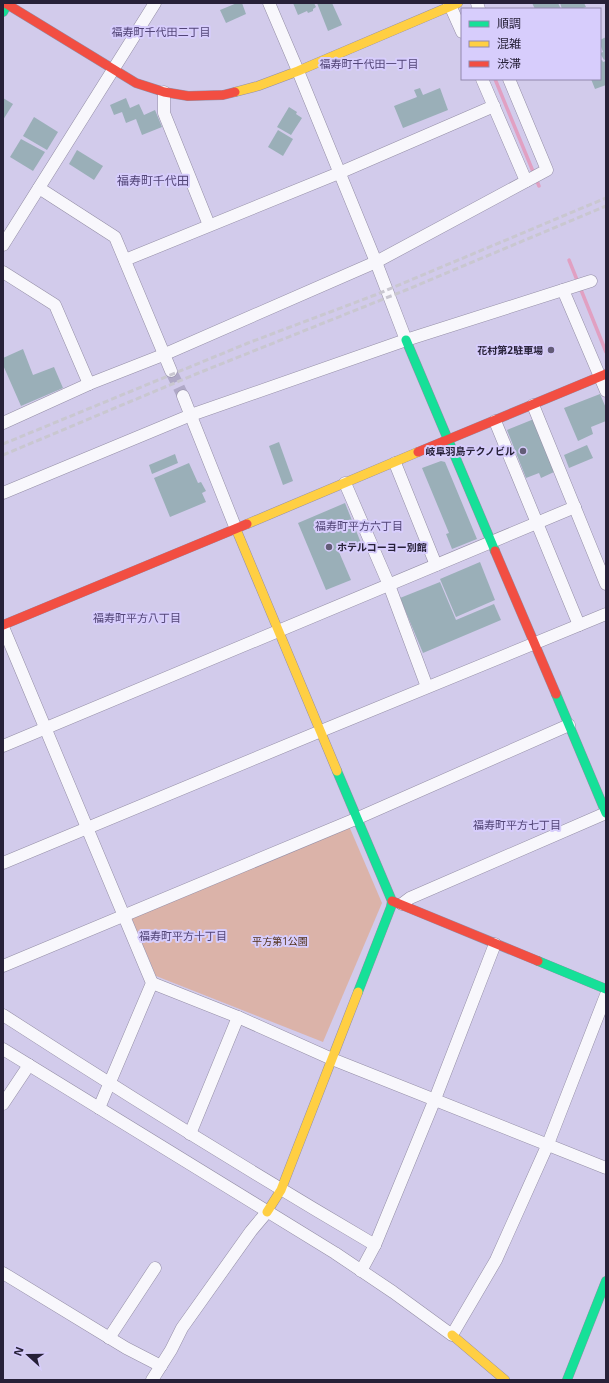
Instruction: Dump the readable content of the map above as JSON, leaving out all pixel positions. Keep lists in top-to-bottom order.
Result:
{
  "districts": [
    "福寿町千代田二丁目",
    "福寿町千代田一丁目",
    "福寿町千代田",
    "福寿町平方六丁目",
    "福寿町平方八丁目",
    "福寿町平方七丁目",
    "福寿町平方十丁目"
  ],
  "parks": ["平方第1公園"],
  "places": ["花村第2駐車場", "岐阜羽島テクノビル", "ホテルコーヨー別館"],
  "legend": ["順調", "混雑", "渋滞"],
  "north": "left"
}
